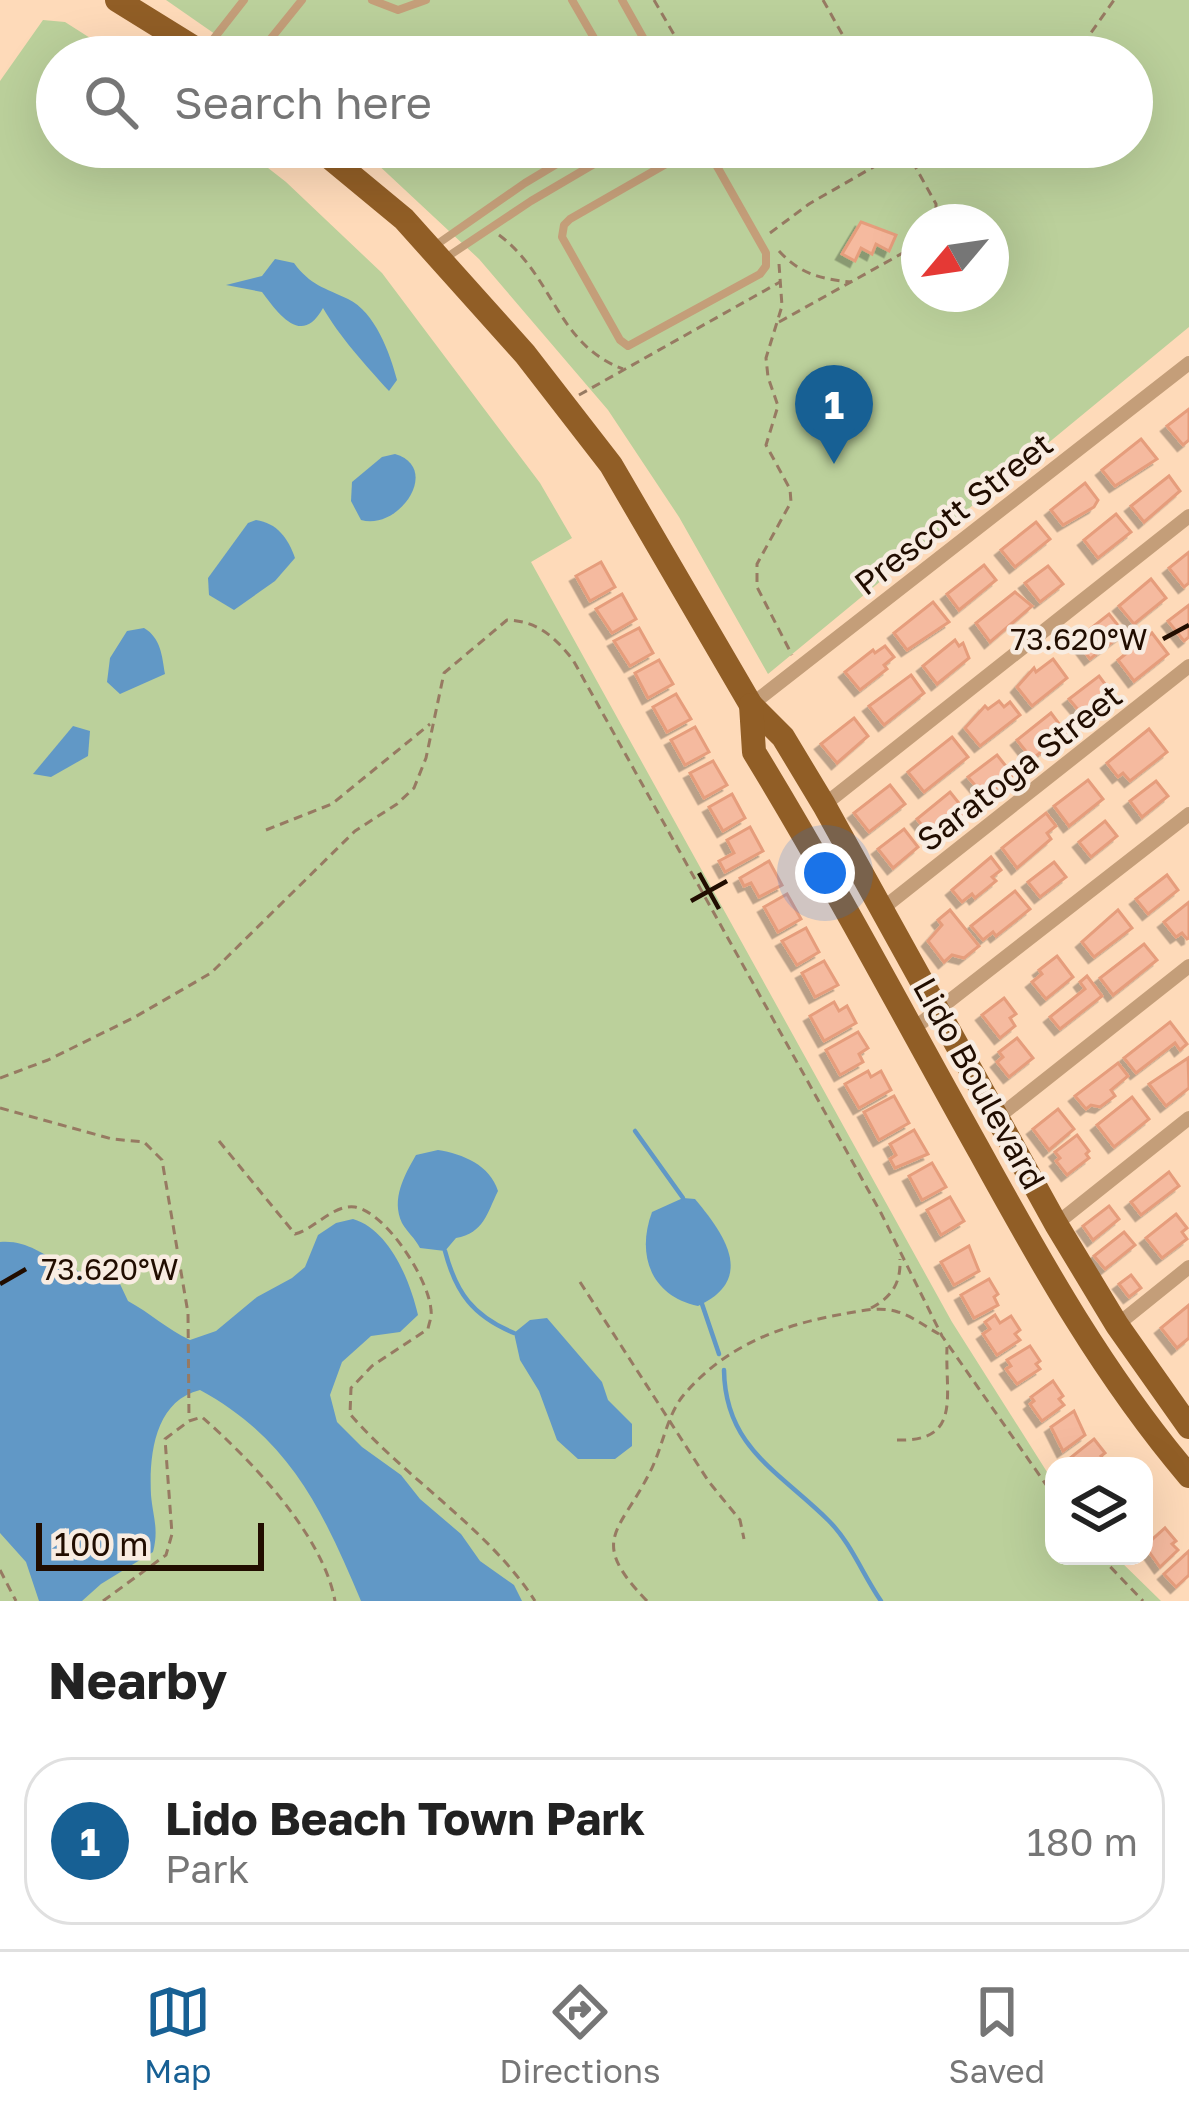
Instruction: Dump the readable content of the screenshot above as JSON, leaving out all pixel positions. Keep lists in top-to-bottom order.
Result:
{
  "streets": {
    "highway": ["Lido Boulevard"],
    "street": ["Prescott Street", "Saratoga Street"]
  },
  "crossings": [
    ["Prescott Street", "Lido Boulevard"],
    ["Saratoga Street", "Lido Boulevard"]
  ],
  "scale_bar": "100 m",
  "north": "bottom left",
  "page": {
    "search": "Search here",
    "pins": "1",
    "scale": "100 m",
    "heading": "Nearby",
    "list": [
      {
        "mark": "1",
        "name": "Lido Beach Town Park",
        "note": "Park",
        "value": "180 m"
      }
    ],
    "nav": ["Map", "Directions", "Saved"]
  },
  "coordinates": ["73.620°W"]
}
